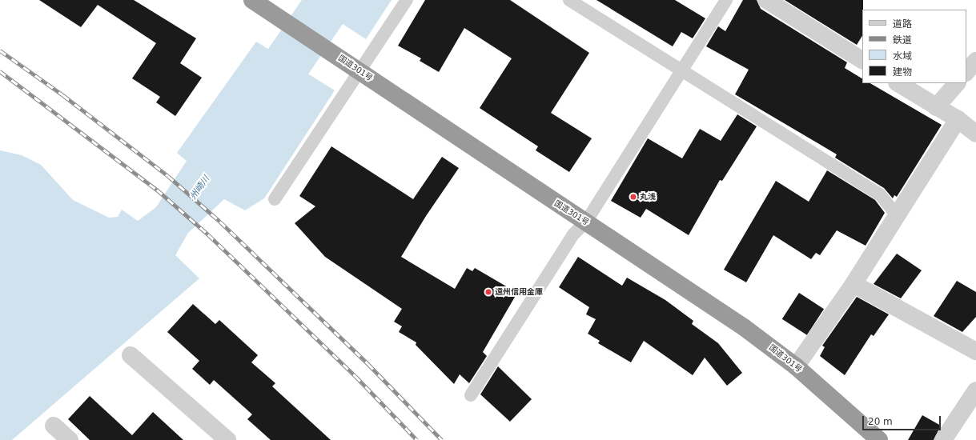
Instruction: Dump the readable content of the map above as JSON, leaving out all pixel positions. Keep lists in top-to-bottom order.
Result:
{
  "streets": {
    "highway": ["国道301号"]
  },
  "water": ["州崎川"],
  "places": ["丸浅", "遠州信用金庫"],
  "legend": [
    "道路",
    "鉄道",
    "水域",
    "建物"
  ],
  "scale_bar": "20 m"
}
